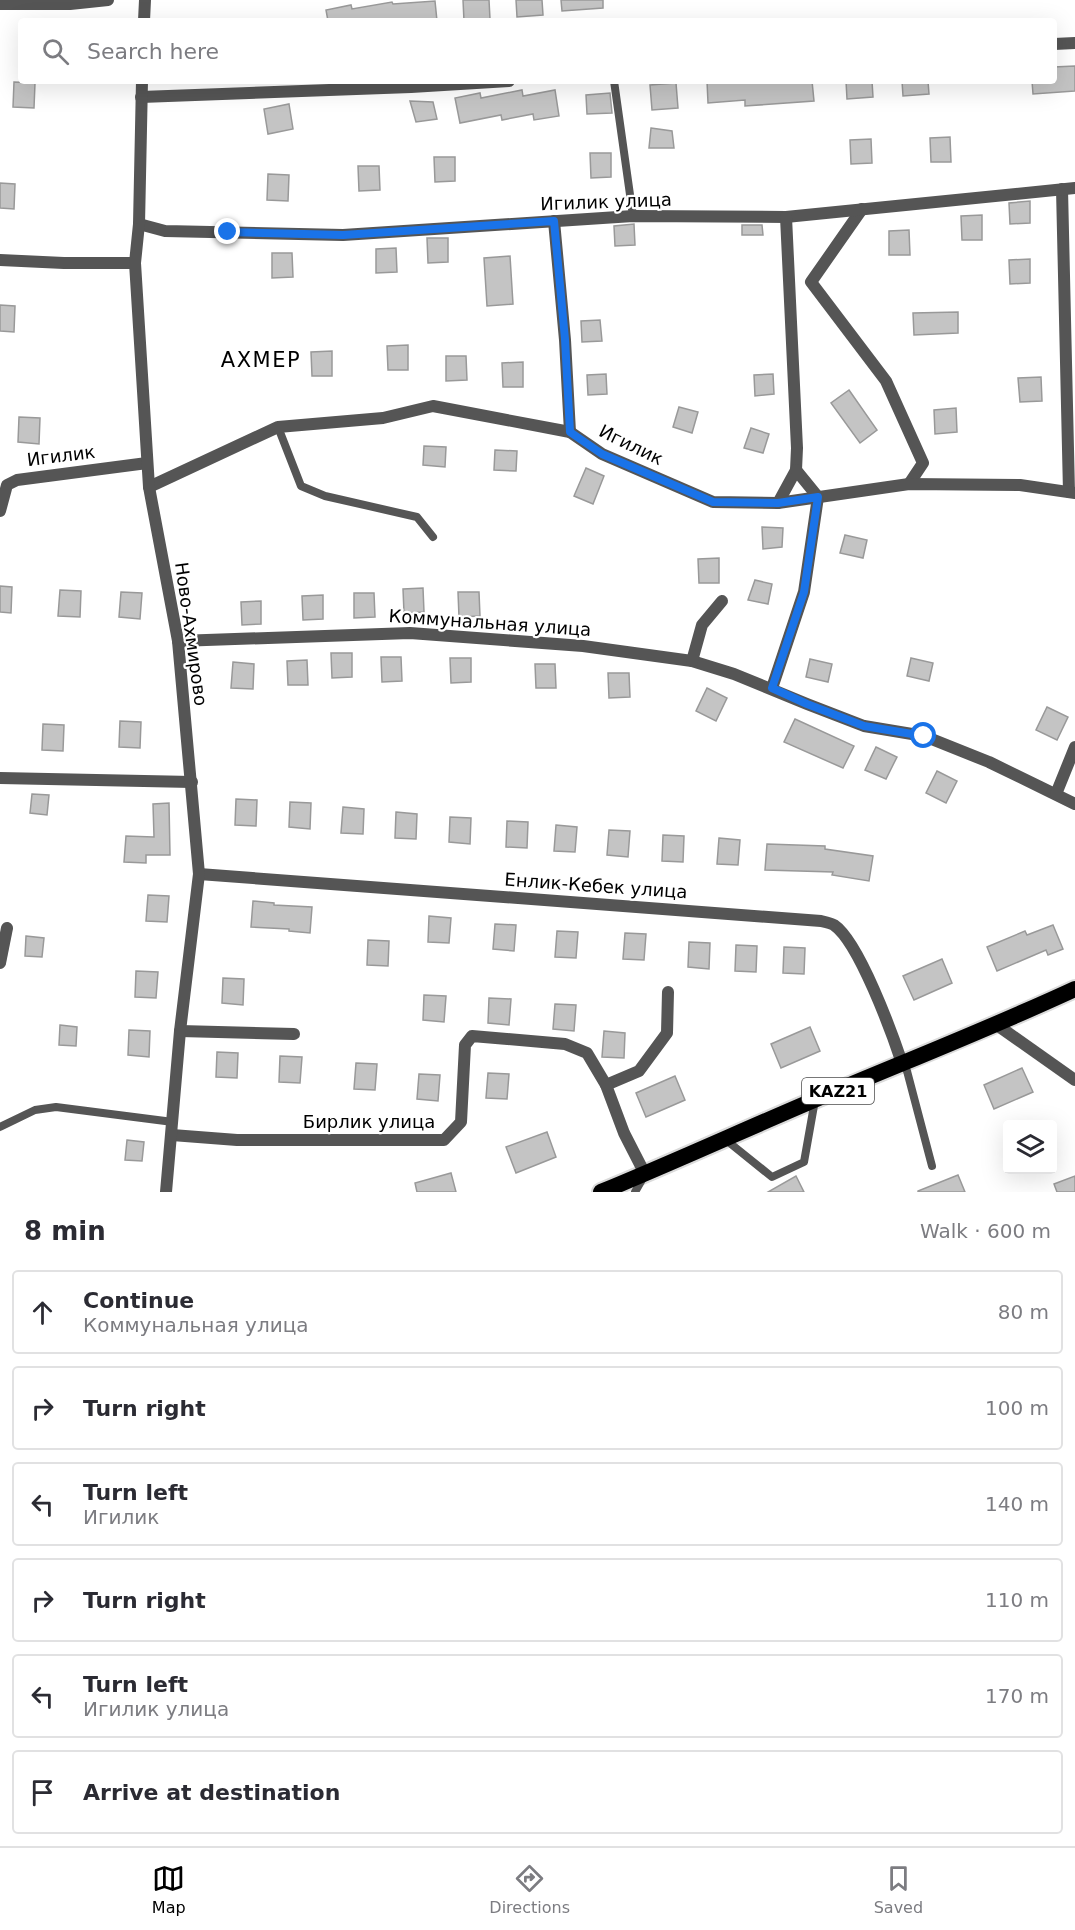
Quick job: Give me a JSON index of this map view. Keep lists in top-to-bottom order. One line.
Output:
{"streets":{"highway":["KAZ21"],"street":["Игилик улица","Игилик","Коммунальная улица","Ново-Ахмирово","Енлик-Кебек улица","Бирлик улица"]},"crossings":[["Игилик улица","Ново-Ахмирово"],["Игилик","Ново-Ахмирово"],["Коммунальная улица","Ново-Ахмирово"],["Ново-Ахмирово","Енлик-Кебек улица"],["Ново-Ахмирово","Бирлик улица"],["Енлик-Кебек улица","KAZ21"],["KAZ21","Бирлик улица"]],"districts":["АХМЕР"],"page":{"search":"Search here","heading":["8 min","Walk · 600 m"],"list":[["Continue","Коммунальная улица","80 m"],["Turn right","100 m"],["Turn left","Игилик","140 m"],["Turn right","110 m"],["Turn left","Игилик улица","170 m"],"Arrive at destination"],"nav":["Map","Directions","Saved"]}}
